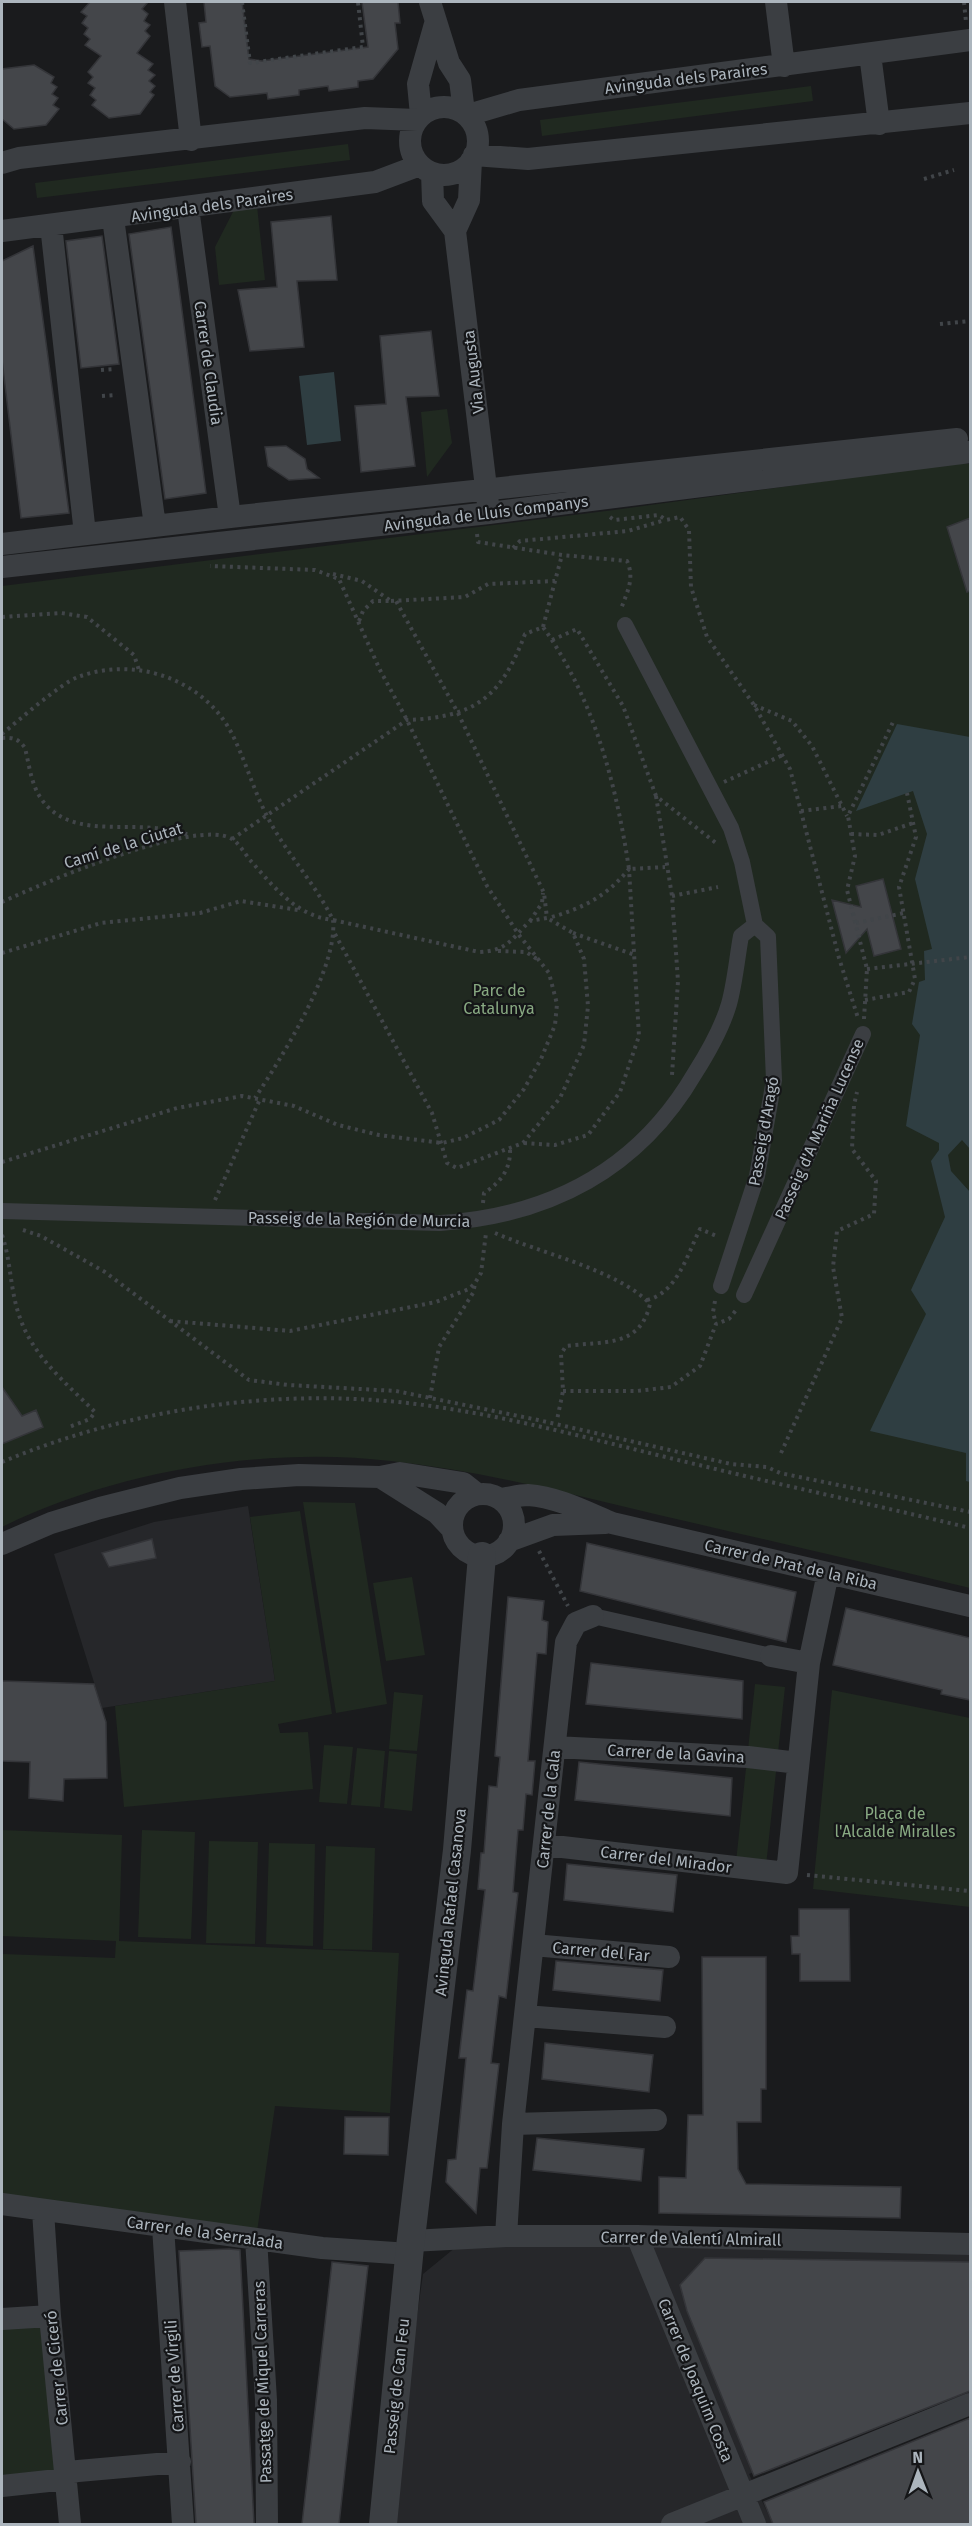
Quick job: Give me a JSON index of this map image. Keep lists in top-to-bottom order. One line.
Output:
{"streets":{"street":["Avinguda dels Paraires","Carrer de Claudia","Via Augusta","Avinguda de Lluís Companys","Passeig d'A Mariña Lucense","Passeig d'Aragó","Passeig de la Región de Murcia","Carrer de Prat de la Riba","Carrer de la Gavina","Carrer de la Cala","Carrer del Mirador","Avinguda Rafael Casanova","Carrer del Far","Carrer de la Serralada","Carrer de Valentí Almirall","Carrer de Ciceró","Carrer de Virgili","Carrer de Joaquim Costa","Passatge de Miquel Carreras","Passeig de Can Feu"],"path":["Camí de la Ciutat"]},"crossings":[["Avinguda dels Paraires","Carrer de Claudia"],["Avinguda dels Paraires","Via Augusta"],["Carrer de Claudia","Avinguda de Lluís Companys"],["Via Augusta","Avinguda de Lluís Companys"],["Passeig d'Aragó","Passeig de la Región de Murcia"],["Carrer de Prat de la Riba","Avinguda Rafael Casanova"],["Carrer de la Gavina","Carrer de la Cala"],["Carrer de la Cala","Carrer del Mirador"],["Carrer de la Cala","Carrer del Far"],["Carrer de la Cala","Carrer de Valentí Almirall"],["Avinguda Rafael Casanova","Carrer de la Serralada"],["Avinguda Rafael Casanova","Carrer de Valentí Almirall"],["Avinguda Rafael Casanova","Passeig de Can Feu"],["Carrer de la Serralada","Carrer de Valentí Almirall"],["Carrer de la Serralada","Carrer de Ciceró"],["Carrer de la Serralada","Carrer de Virgili"],["Carrer de la Serralada","Passatge de Miquel Carreras"],["Carrer de la Serralada","Passeig de Can Feu"],["Carrer de Valentí Almirall","Carrer de Joaquim Costa"],["Carrer de Valentí Almirall","Passeig de Can Feu"]],"parks":["Parc de Catalunya","Plaça de l'Alcalde Miralles"],"north":"top"}
